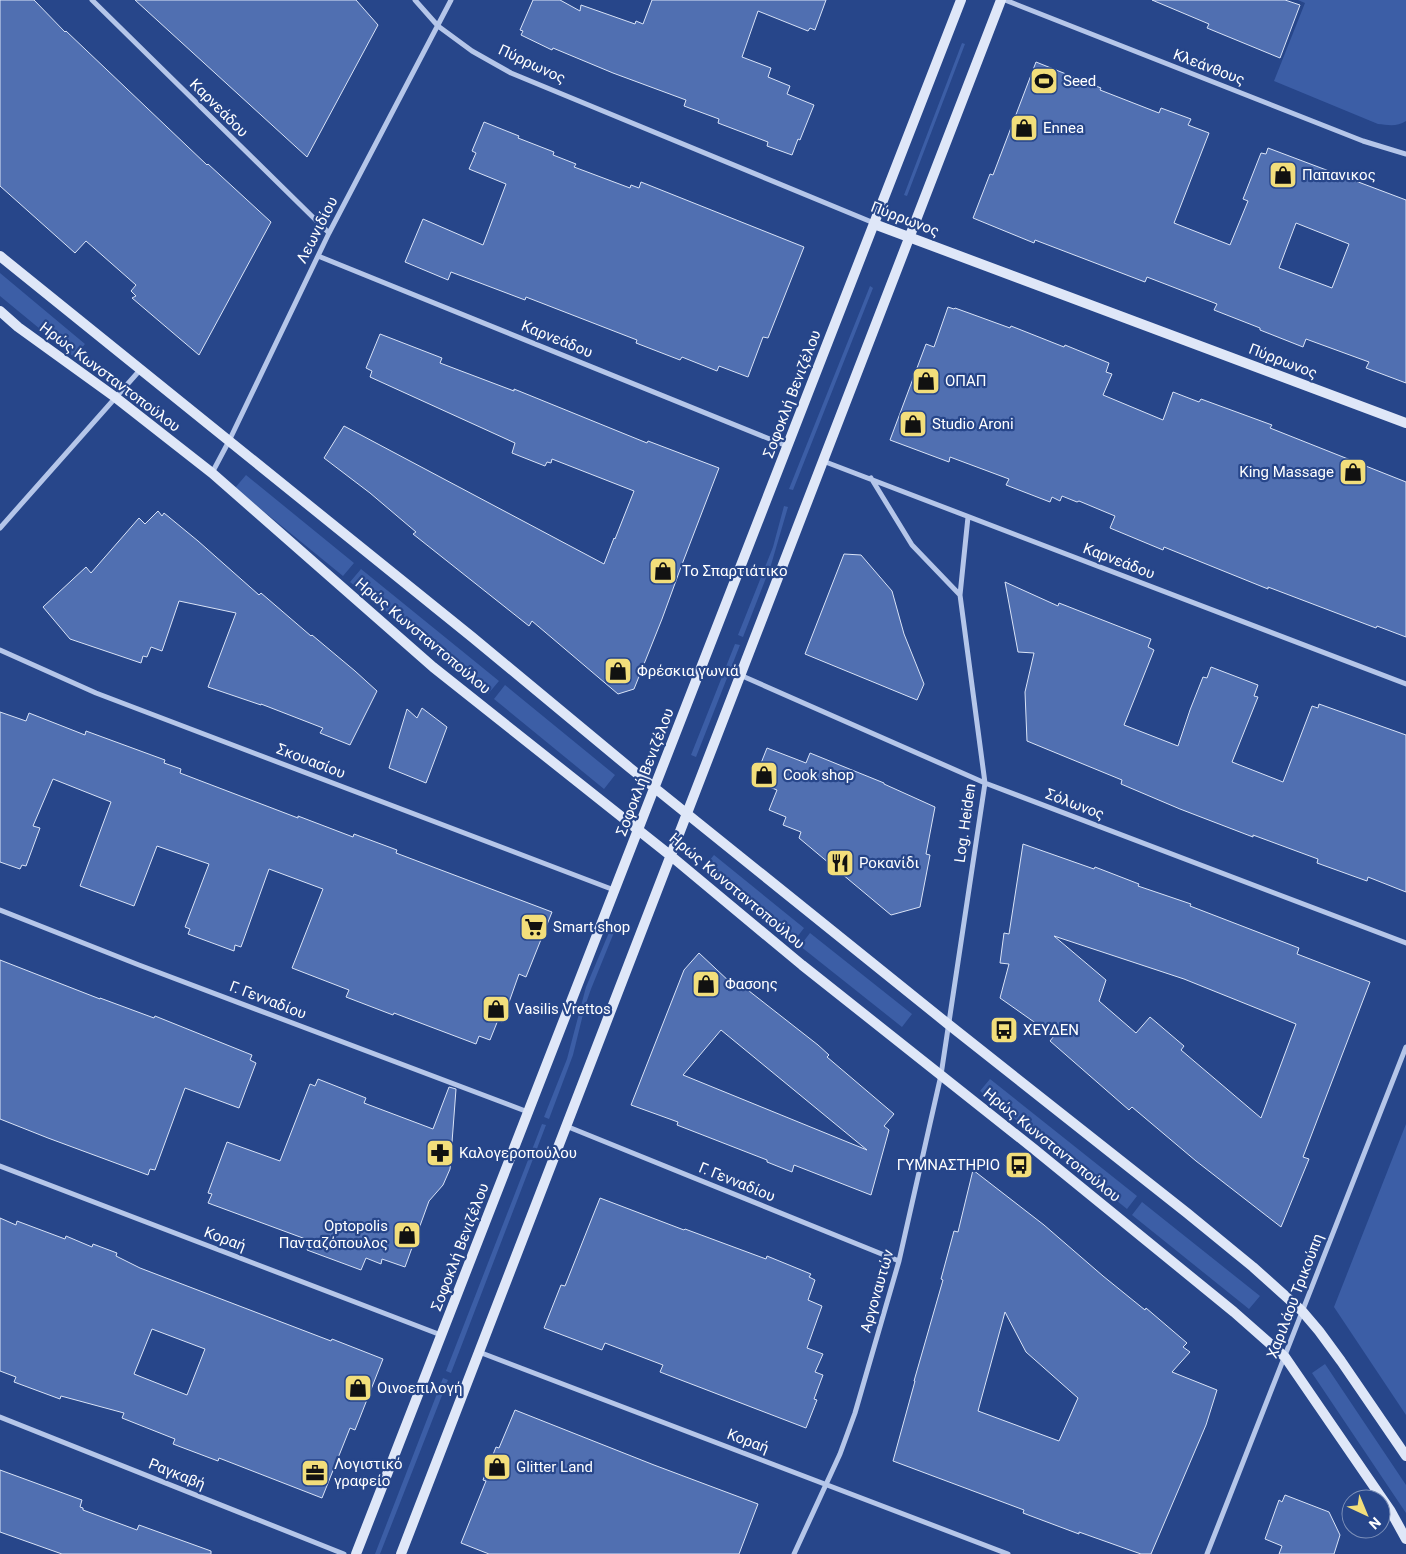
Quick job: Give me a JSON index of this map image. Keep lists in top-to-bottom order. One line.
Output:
{"streets":{"street":["Πύρρωνος","Κλεάνθους","Καρνεάδου","Λεωνιδίου","Ηρώς Κωνσταντοπούλου","Σοφοκλή Βενιζέλου","Σκουασίου","Σόλωνος","Log. Heiden","Γ. Γενναδίου","Κοραή","Αργοναυτών","Χαριλάου Τρικούπη","Ραγκαβή"]},"crossings":[["Πύρρωνος","Λεωνιδίου"],["Πύρρωνος","Σοφοκλή Βενιζέλου"],["Καρνεάδου","Λεωνιδίου"],["Καρνεάδου","Σοφοκλή Βενιζέλου"],["Καρνεάδου","Log. Heiden"],["Λεωνιδίου","Ηρώς Κωνσταντοπούλου"],["Ηρώς Κωνσταντοπούλου","Σοφοκλή Βενιζέλου"],["Ηρώς Κωνσταντοπούλου","Log. Heiden"],["Ηρώς Κωνσταντοπούλου","Αργοναυτών"],["Ηρώς Κωνσταντοπούλου","Χαριλάου Τρικούπη"],["Σοφοκλή Βενιζέλου","Σκουασίου"],["Σοφοκλή Βενιζέλου","Γ. Γενναδίου"],["Σοφοκλή Βενιζέλου","Κοραή"],["Σόλωνος","Log. Heiden"],["Log. Heiden","Αργοναυτών"],["Γ. Γενναδίου","Αργοναυτών"],["Κοραή","Αργοναυτών"]],"places":{"sports":["Seed"],"shop":["Ennea","Παπανικος","ΟΠΑΠ","Studio Aroni","King Massage","Το Σπαρτιάτικο","Φρέσκια γωνιά","Cook shop","Φασοης","Vasilis Vrettos","Optopolis Πανταζόπουλος","Οινοεπιλογή","Glitter Land"],"restaurant":["Ροκανίδι"],"supermarket":["Smart shop"],"bus stop":["ΧΕΥΔΕΝ","ΓΥΜΝΑΣΤΗΡΙΟ"],"pharmacy":["Καλογεροπούλου"],"office":["Λογιστικό γραφείο"]},"north":"bottom right"}
